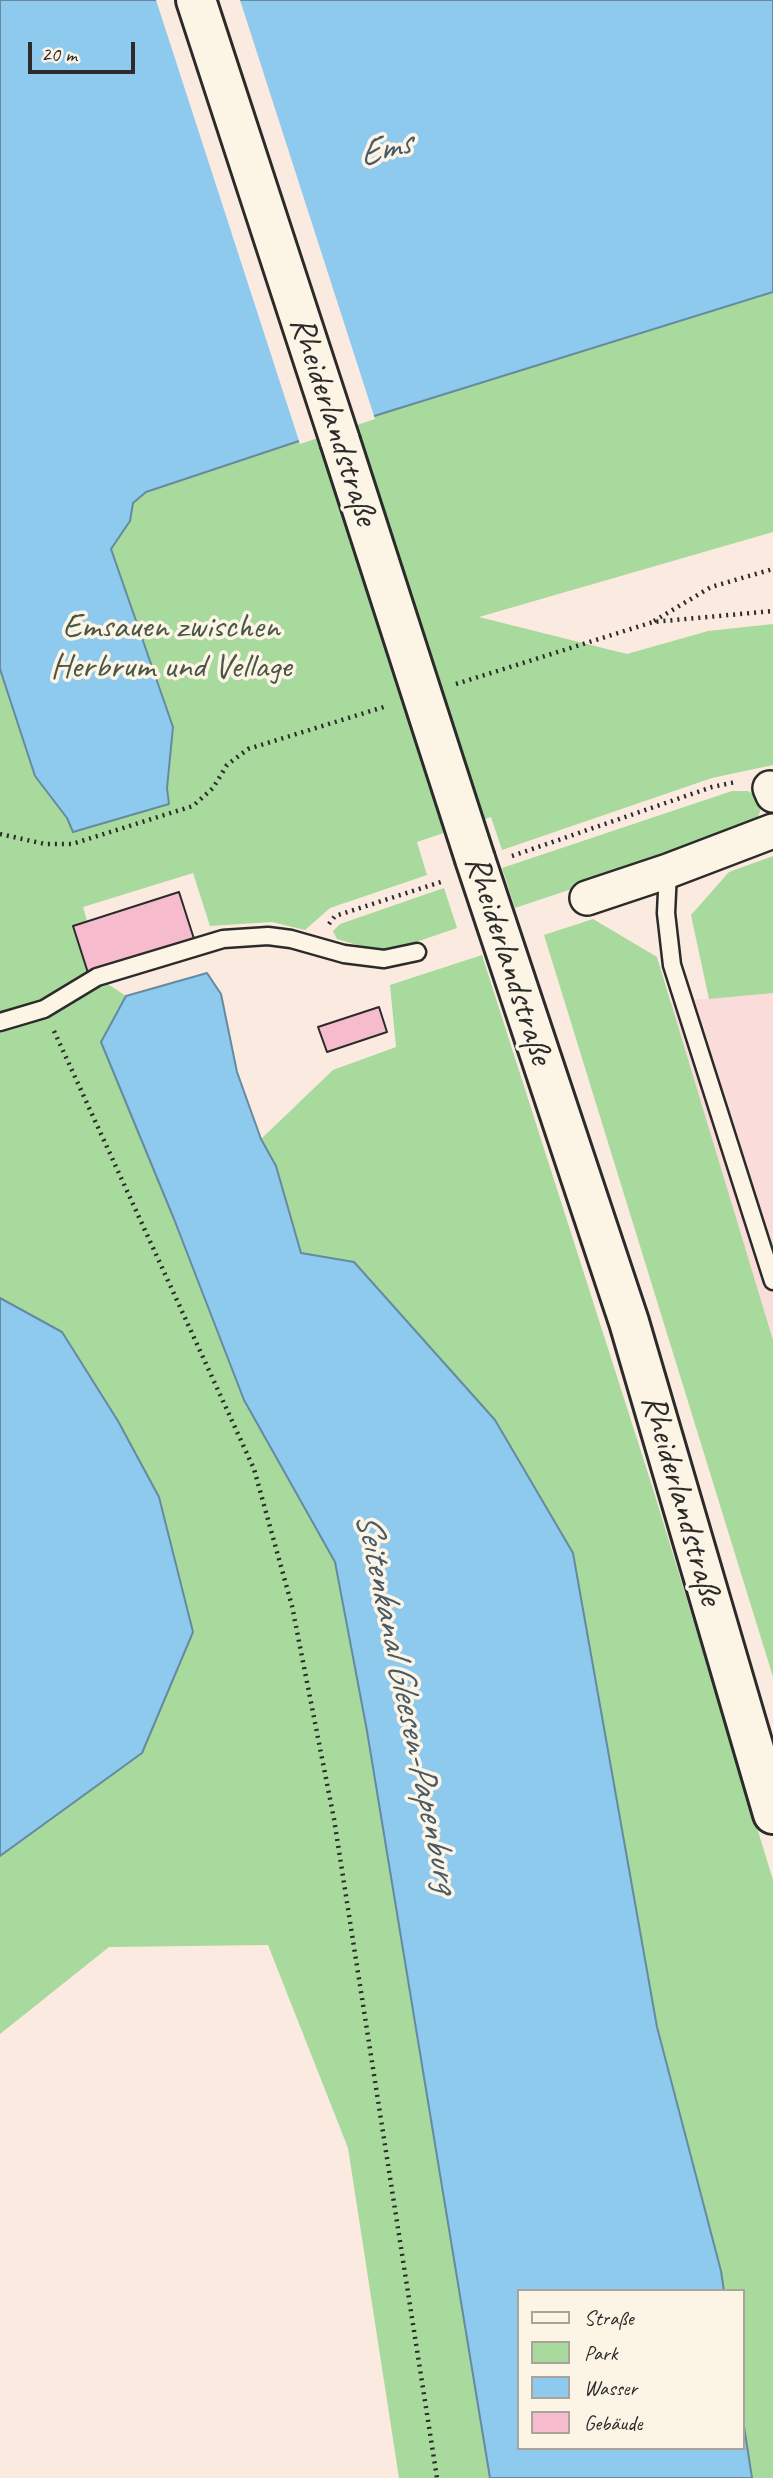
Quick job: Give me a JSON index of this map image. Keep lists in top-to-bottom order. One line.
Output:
{"streets":{"main road":["Rheiderlandstraße"]},"water":["Ems","Seitenkanal Gleesen-Papenburg"],"parks":["Emsauen zwischen Herbrum und Vellage"],"legend":["Straße","Park","Wasser","Gebäude"],"scale_bar":"20 m"}
